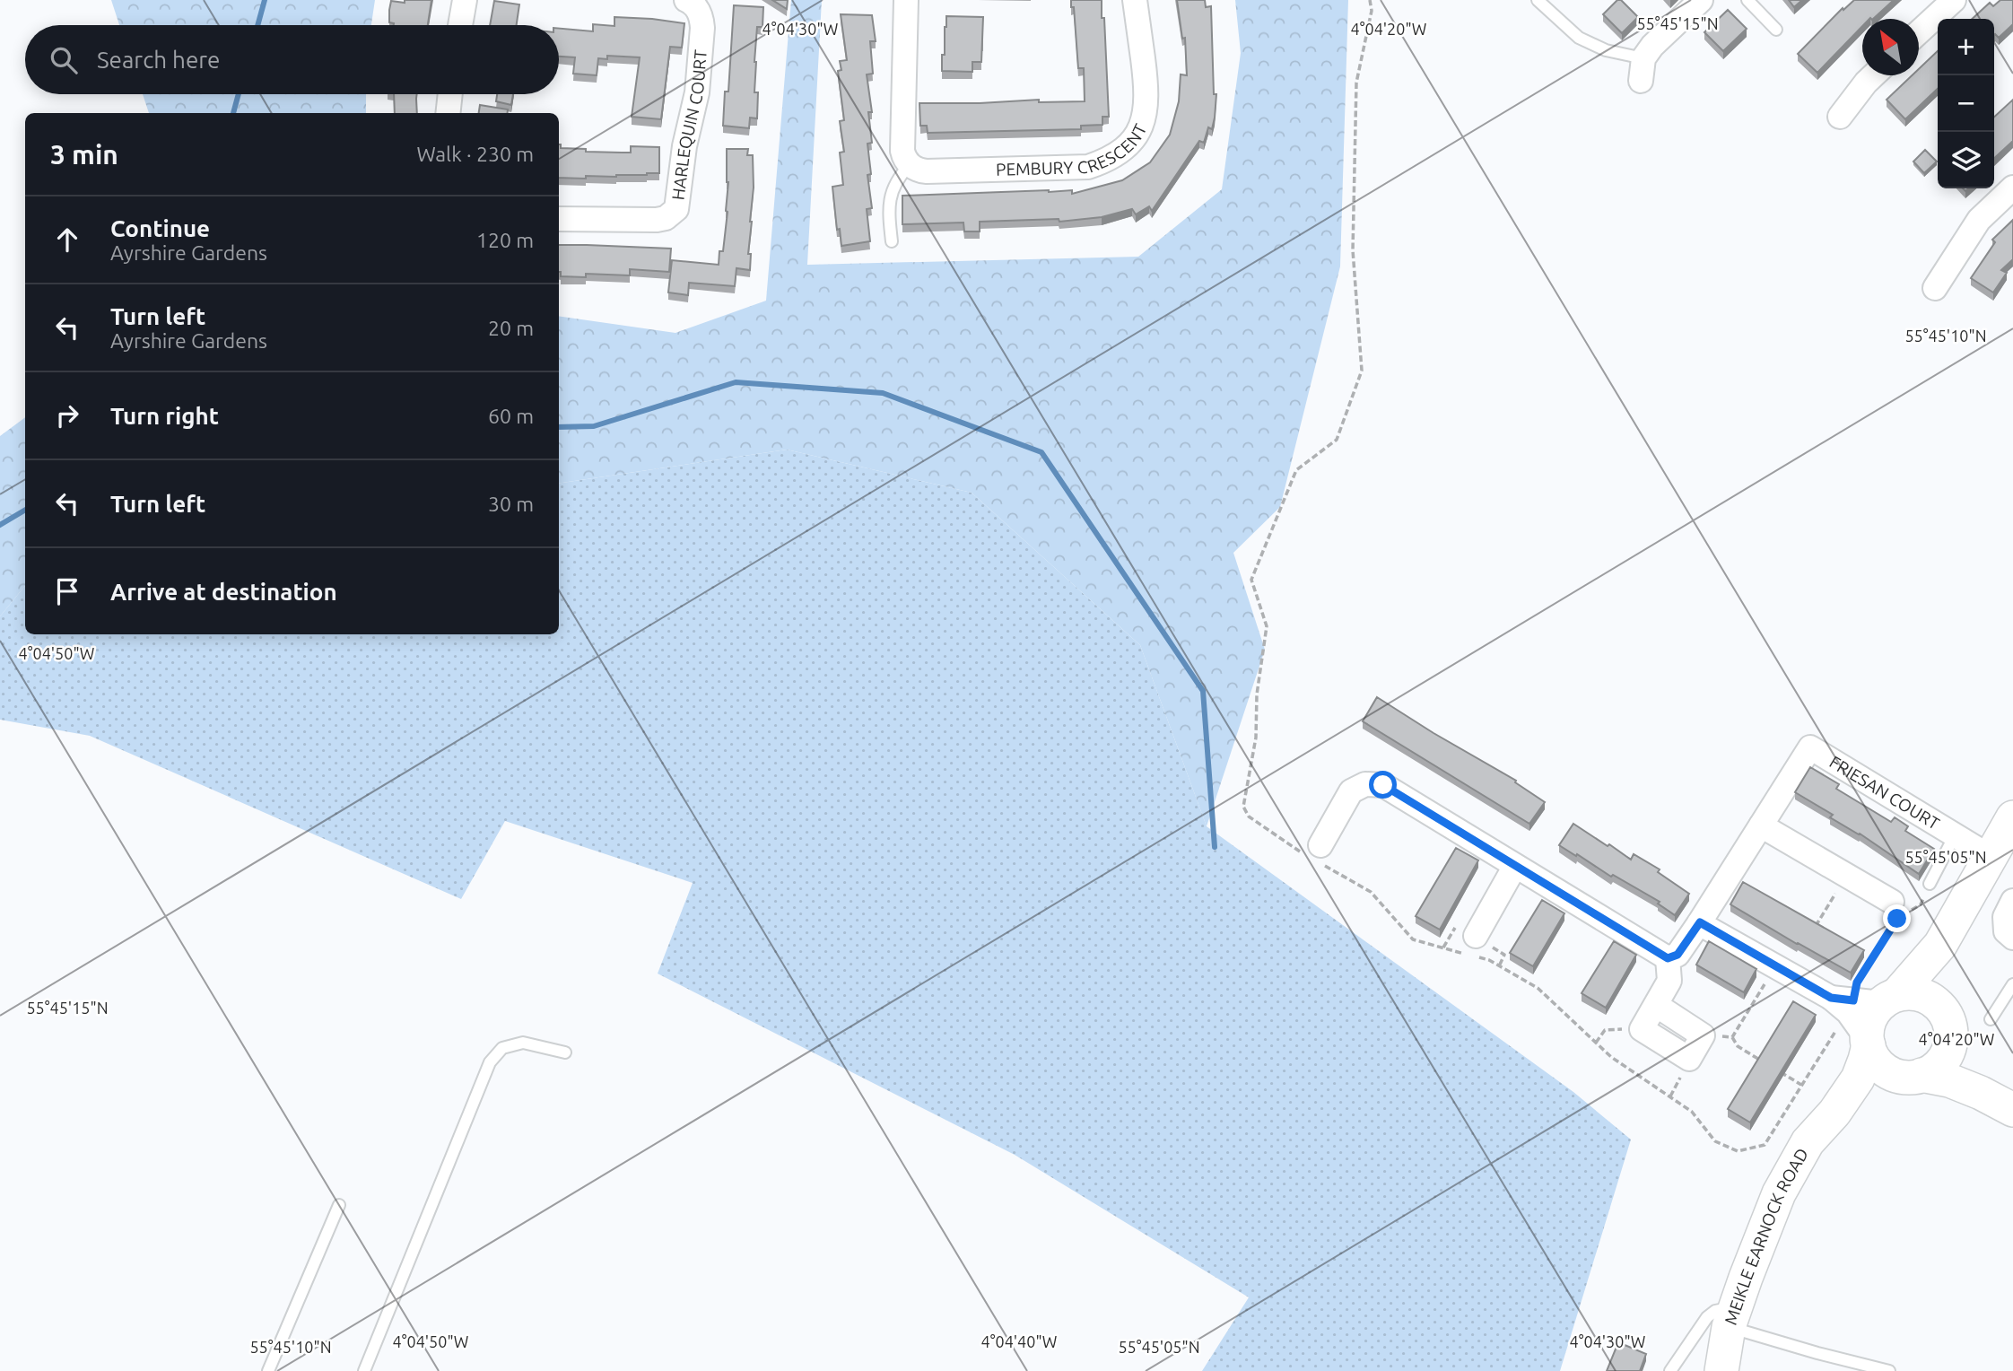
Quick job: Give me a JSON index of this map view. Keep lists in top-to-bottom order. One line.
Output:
{"streets":{"street":["HARLEQUIN COURT","PEMBURY CRESCENT","FRIESAN COURT","MEIKLE EARNOCK ROAD"]},"crossings":[["FRIESAN COURT","MEIKLE EARNOCK ROAD"]],"north":"top left","page":{"map_buttons":["+","−"],"search":"Search here","heading":["3 min","Walk · 230 m"],"list":[["Continue","Ayrshire Gardens","120 m"],["Turn left","Ayrshire Gardens","20 m"],["Turn right","60 m"],["Turn left","30 m"],"Arrive at destination"]},"coordinates":["55°45'15\"N","4°04'20\"W","4°04'30\"W","55°45'10\"N","4°04'50\"W","55°45'05\"N","4°04'40\"W"]}
